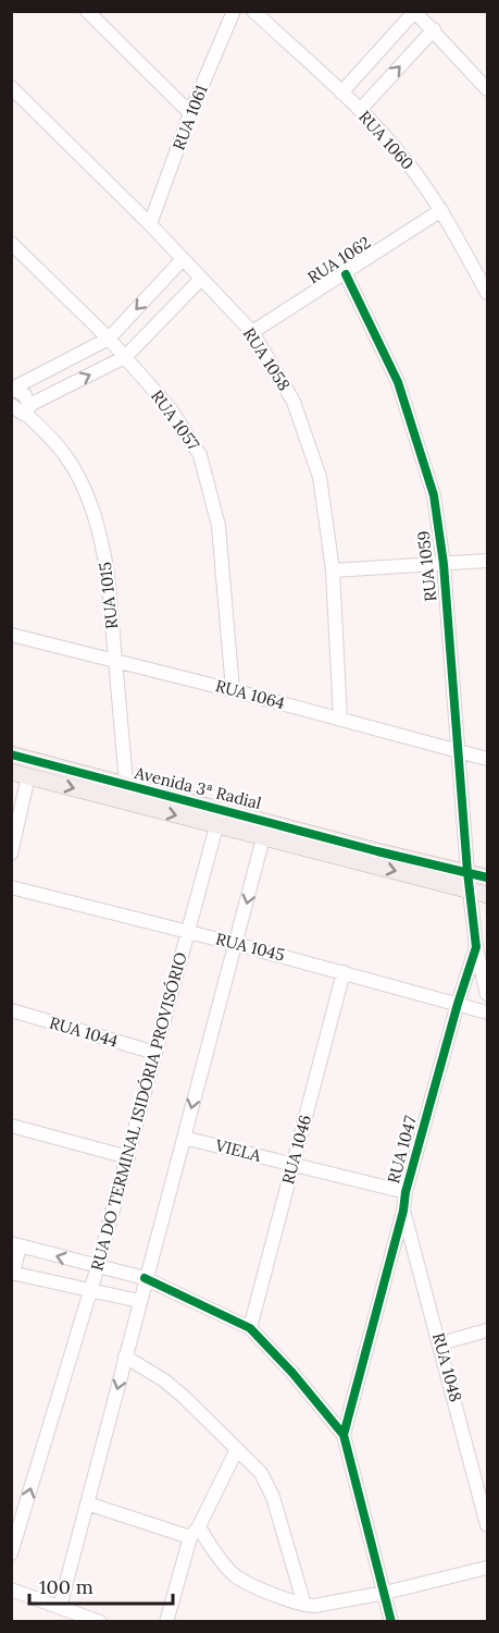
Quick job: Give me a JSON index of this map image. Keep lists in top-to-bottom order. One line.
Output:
{"streets":{"main road":["Avenida 3ª Radial"],"street":["RUA 1061","RUA 1060","RUA 1062","RUA 1058","RUA 1057","RUA 1059","RUA 1015","RUA 1064","RUA 1045","RUA 1044","RUA DO TERMINAL ISIDÓRIA PROVISÓRIO","RUA 1046","RUA 1047","VIELA","RUA 1048"]},"crossings":[["RUA 1061","RUA 1058"],["RUA 1060","RUA 1062"],["RUA 1062","RUA 1058"],["RUA 1062","RUA 1059"],["RUA 1058","RUA 1064"],["RUA 1057","RUA 1064"],["RUA 1059","RUA 1064"],["RUA 1059","RUA 1047"],["RUA 1015","RUA 1064"],["RUA 1015","Avenida 3ª Radial"],["Avenida 3ª Radial","RUA DO TERMINAL ISIDÓRIA PROVISÓRIO"],["Avenida 3ª Radial","RUA 1047"],["RUA 1045","RUA DO TERMINAL ISIDÓRIA PROVISÓRIO"],["RUA 1045","RUA 1046"],["RUA 1045","RUA 1047"],["RUA 1044","RUA DO TERMINAL ISIDÓRIA PROVISÓRIO"],["RUA 1046","VIELA"],["RUA 1047","VIELA"],["RUA 1047","RUA 1048"]],"scale_bar":"100 m"}
